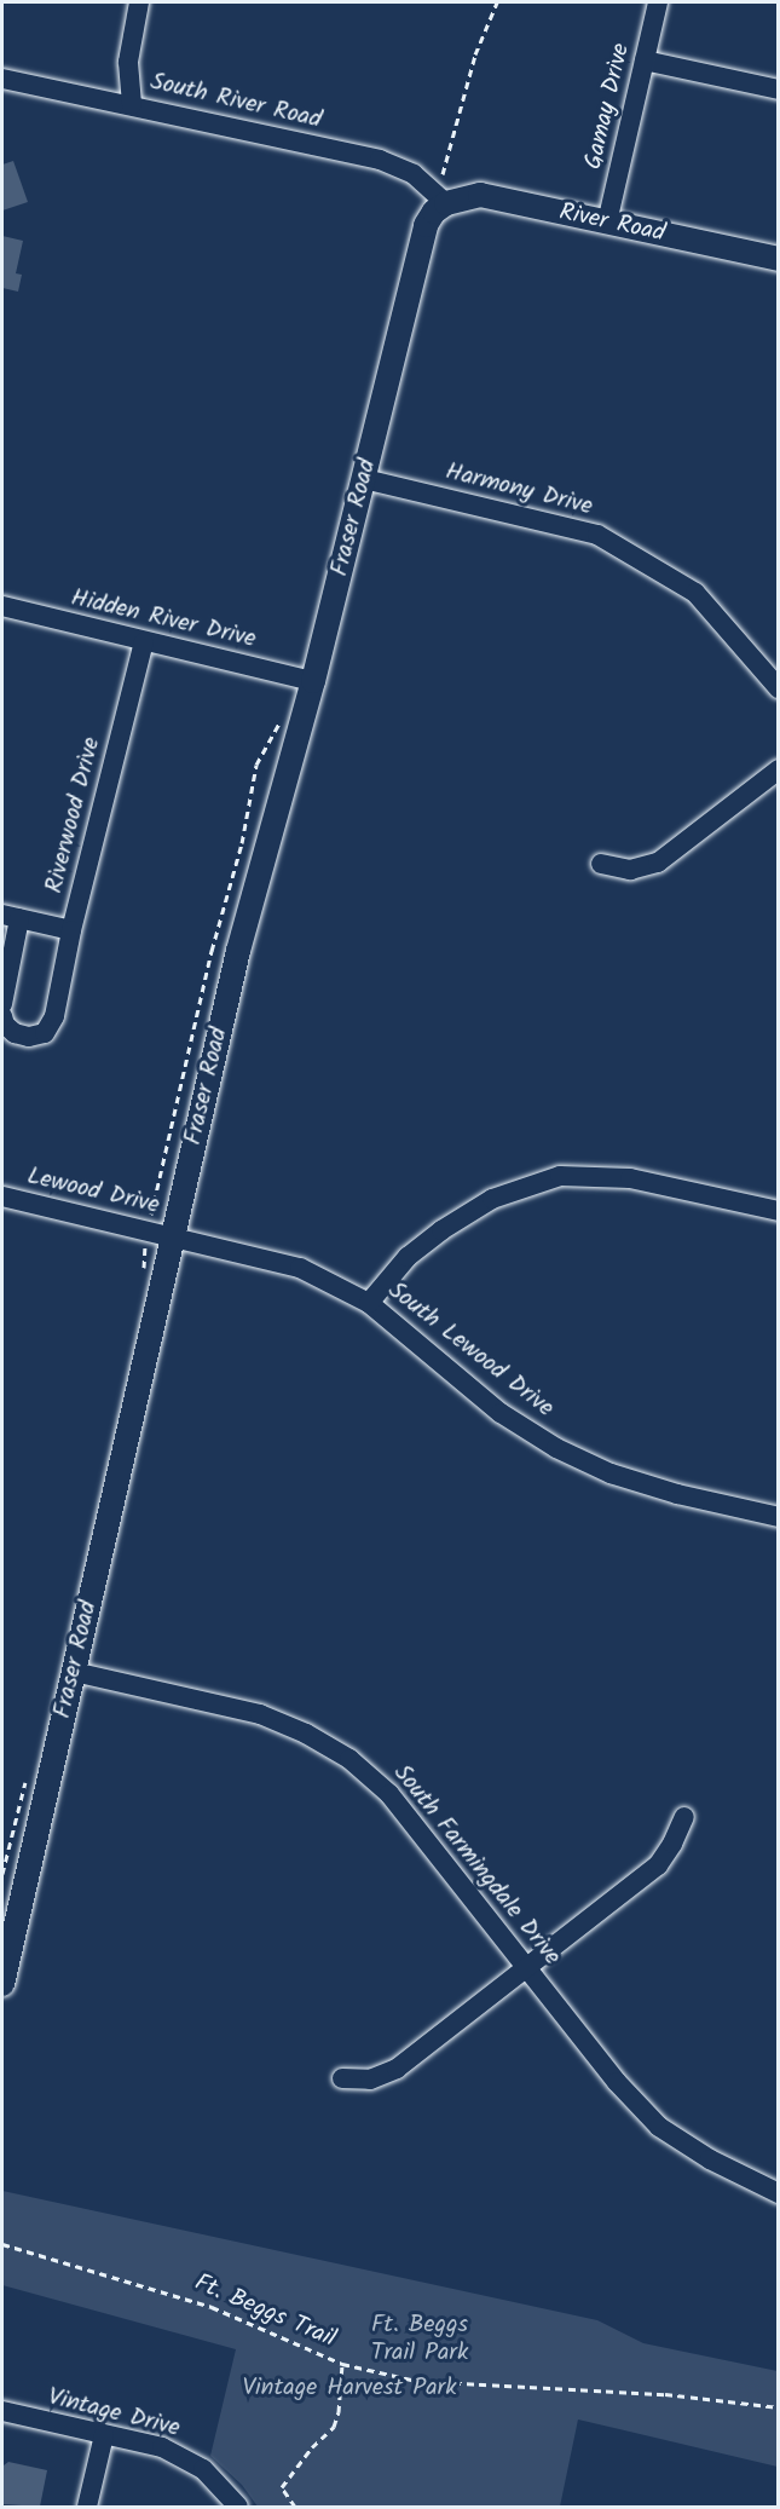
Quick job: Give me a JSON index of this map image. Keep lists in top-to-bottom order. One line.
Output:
{"streets":{"street":["South River Road","Gamay Drive","River Road","Harmony Drive","Fraser Road","Hidden River Drive","Riverwood Drive","Lewood Drive","South Lewood Drive","South Farmingdale Drive","Vintage Drive"],"path":["Ft. Beggs Trail"]},"crossings":[["South River Road","River Road"],["South River Road","Fraser Road"],["Gamay Drive","River Road"],["River Road","Fraser Road"],["Harmony Drive","Fraser Road"],["Fraser Road","Hidden River Drive"],["Fraser Road","Lewood Drive"],["Fraser Road","South Lewood Drive"],["Fraser Road","South Farmingdale Drive"],["Hidden River Drive","Riverwood Drive"],["Lewood Drive","South Lewood Drive"]],"parks":["Ft. Beggs Trail Park","Vintage Harvest Park"]}
